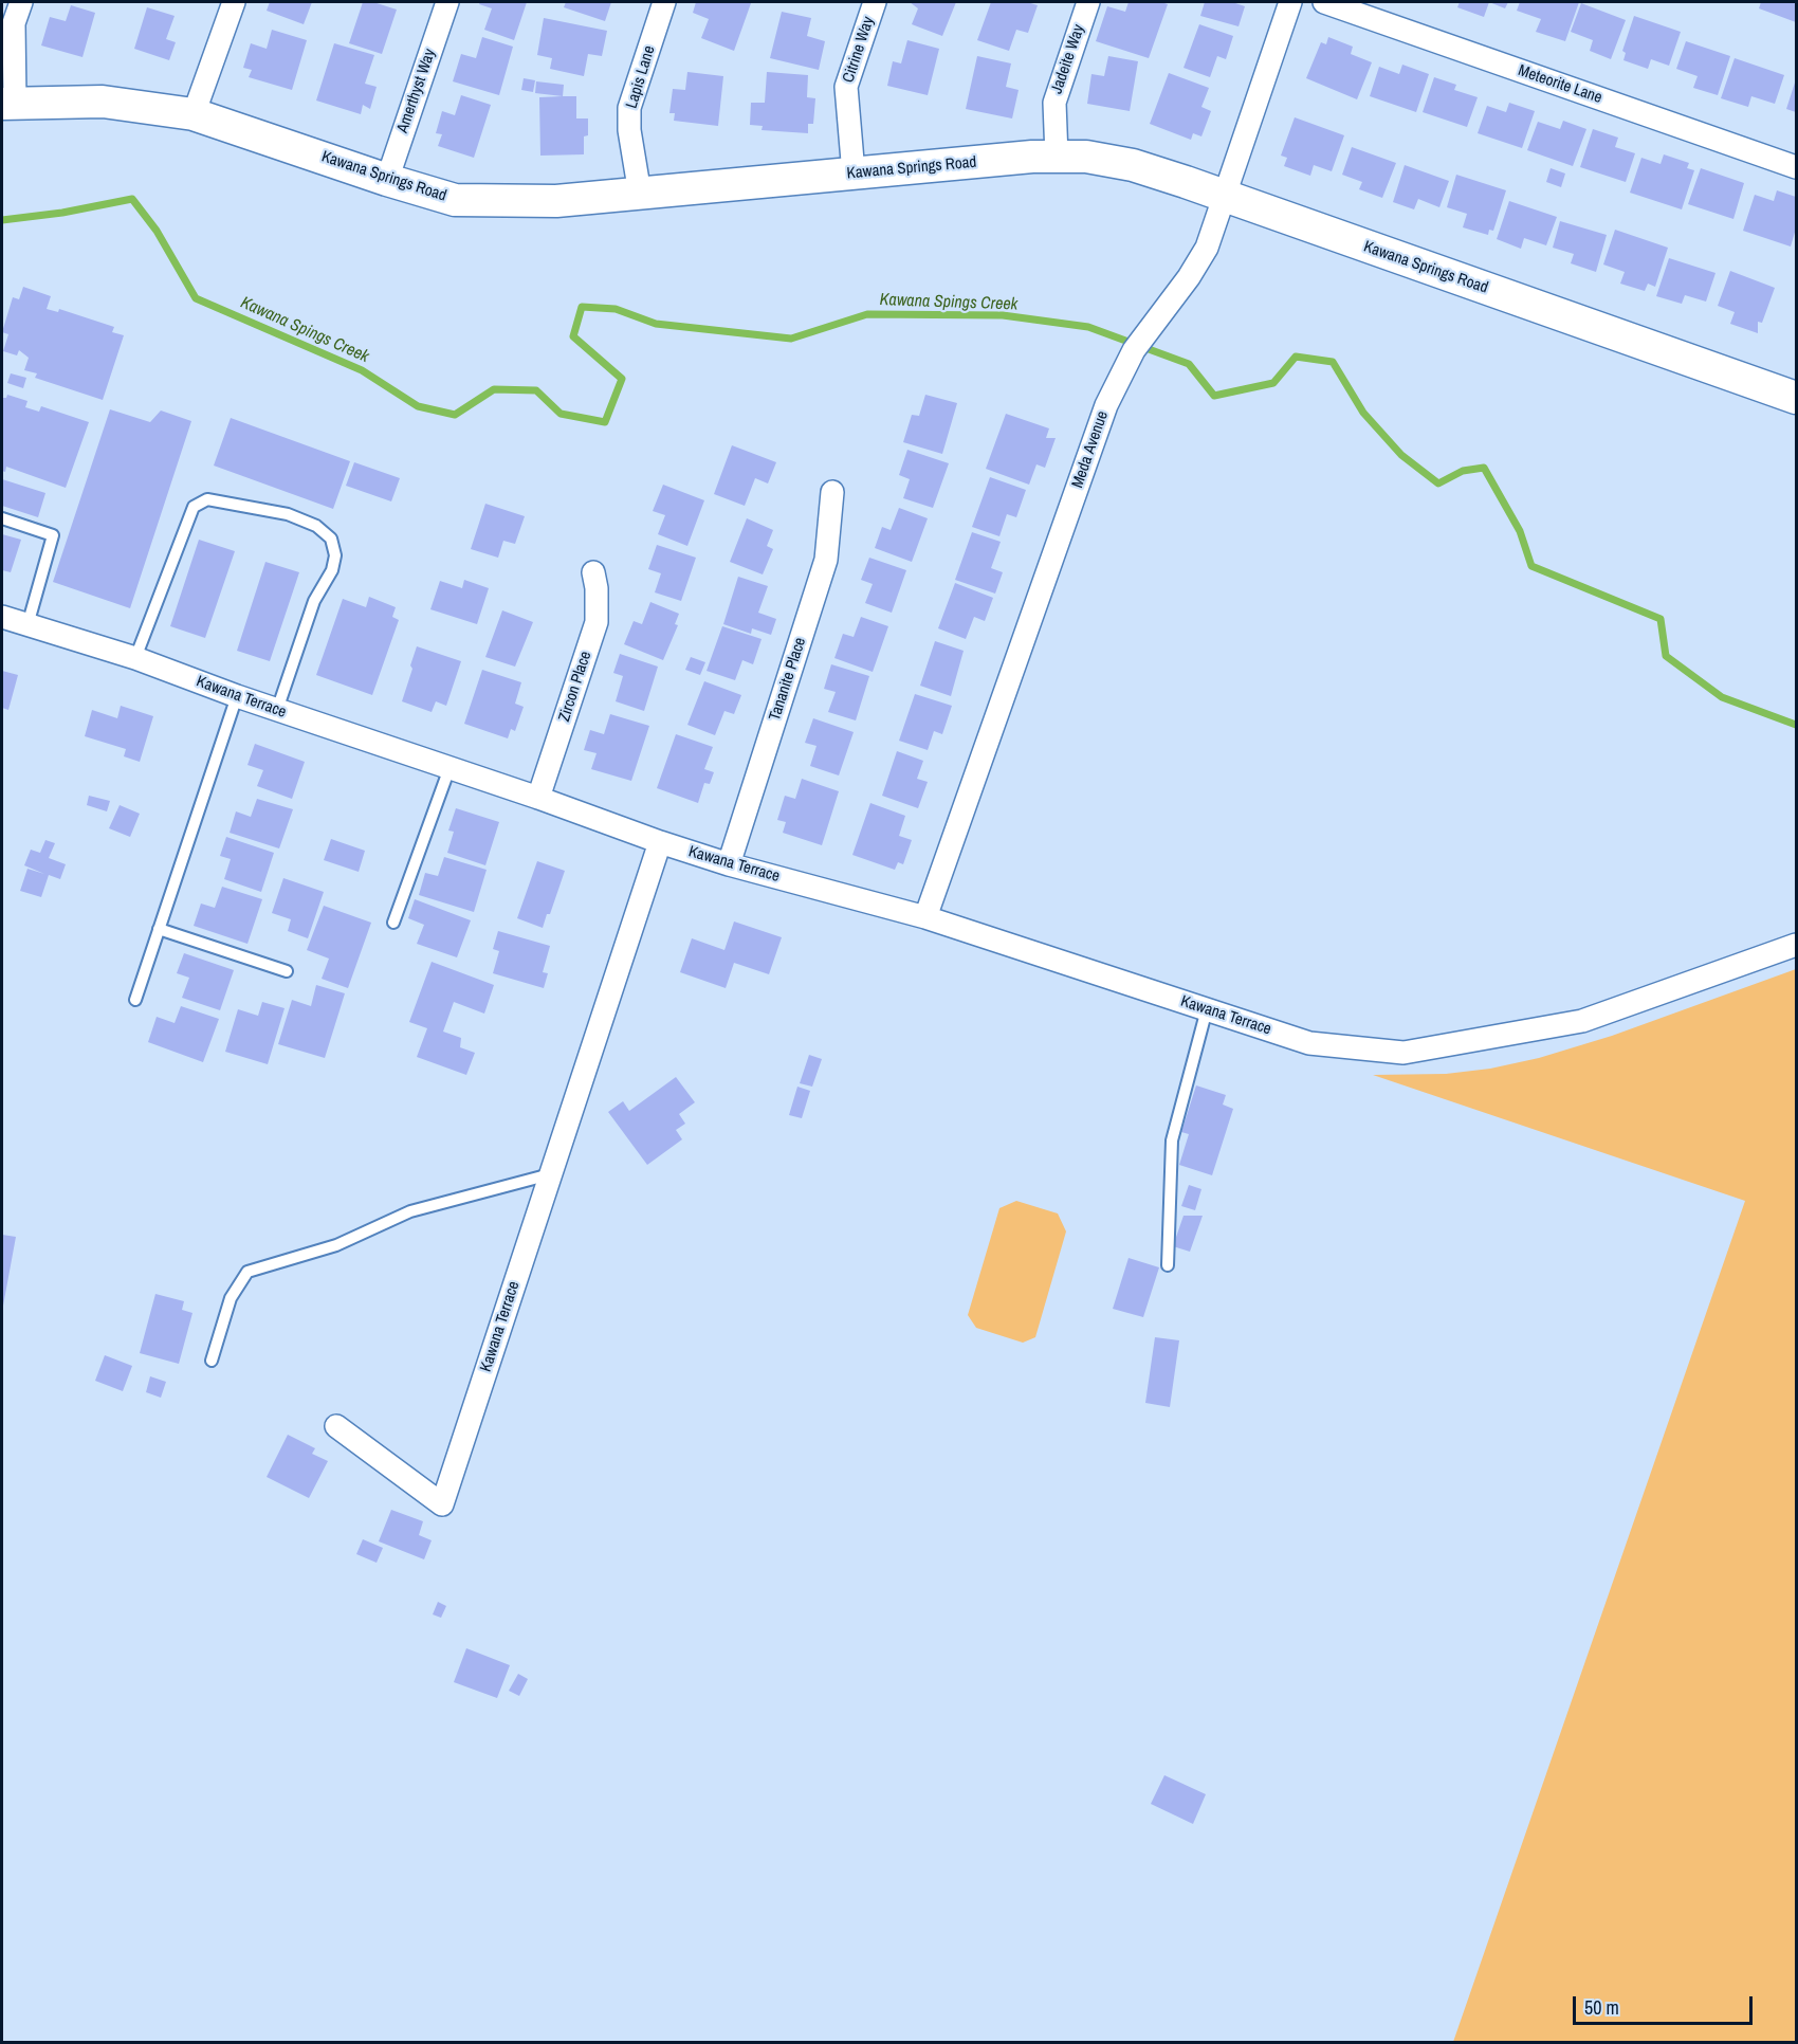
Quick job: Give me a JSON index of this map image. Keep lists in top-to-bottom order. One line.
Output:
{"streets":{"street":["Citrine Way","Jadeite Way","Lapis Lane","Meteorite Lane","Amerthyst Way","Kawana Springs Road","Meda Avenue","Tananite Place","Zircon Place","Kawana Terrace"]},"crossings":[["Citrine Way","Kawana Springs Road"],["Jadeite Way","Kawana Springs Road"],["Lapis Lane","Kawana Springs Road"],["Amerthyst Way","Kawana Springs Road"],["Kawana Springs Road","Meda Avenue"],["Meda Avenue","Kawana Terrace"],["Tananite Place","Kawana Terrace"],["Zircon Place","Kawana Terrace"]],"water":["Kawana Spings Creek"],"scale_bar":"50 m"}
